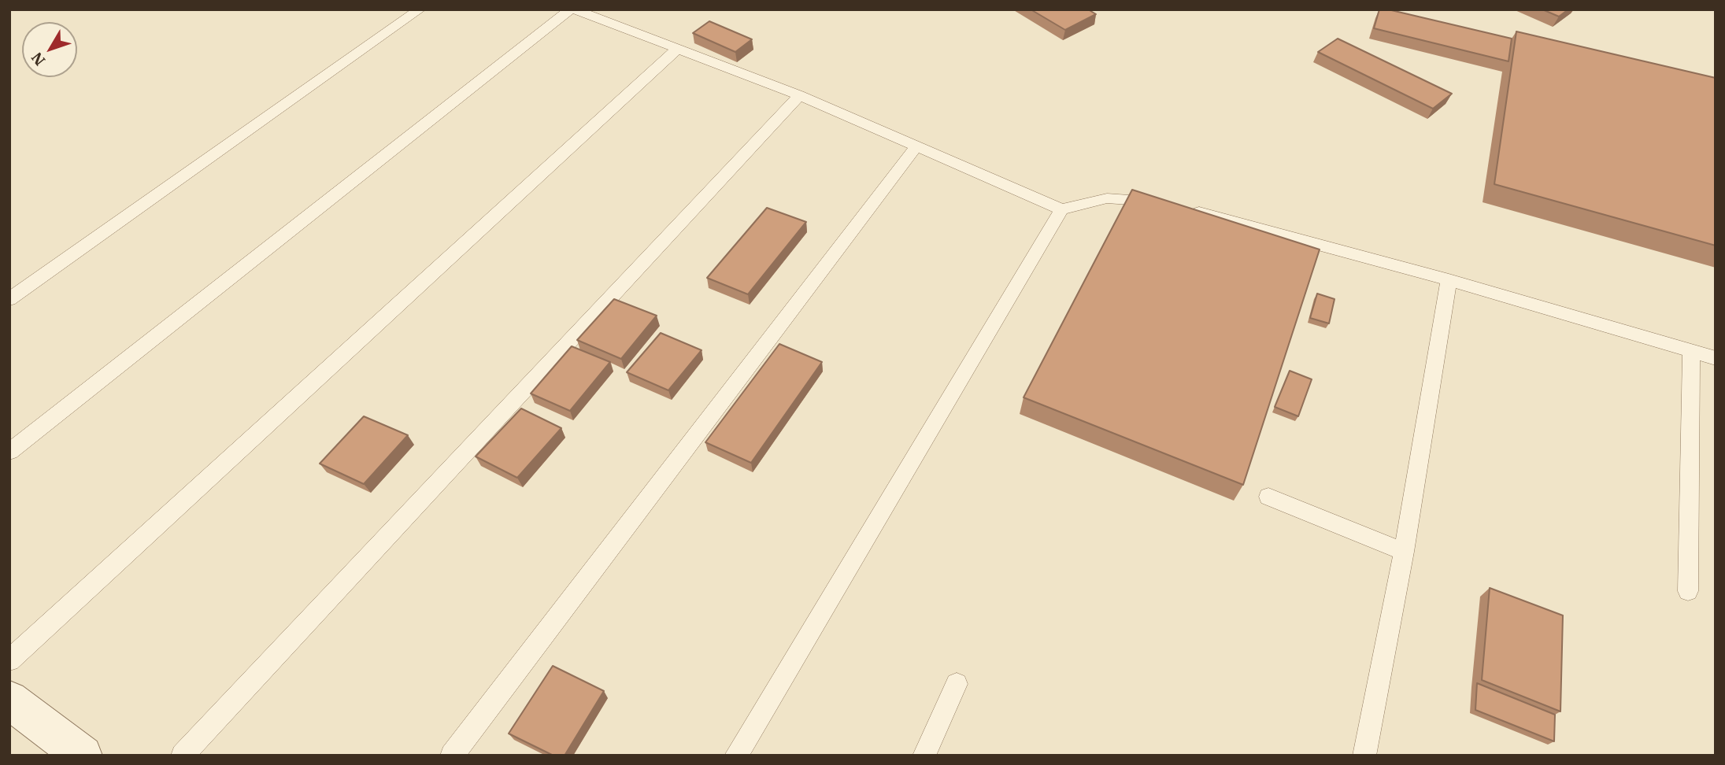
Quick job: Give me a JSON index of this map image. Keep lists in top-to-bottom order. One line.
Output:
{"north":"bottom left"}
